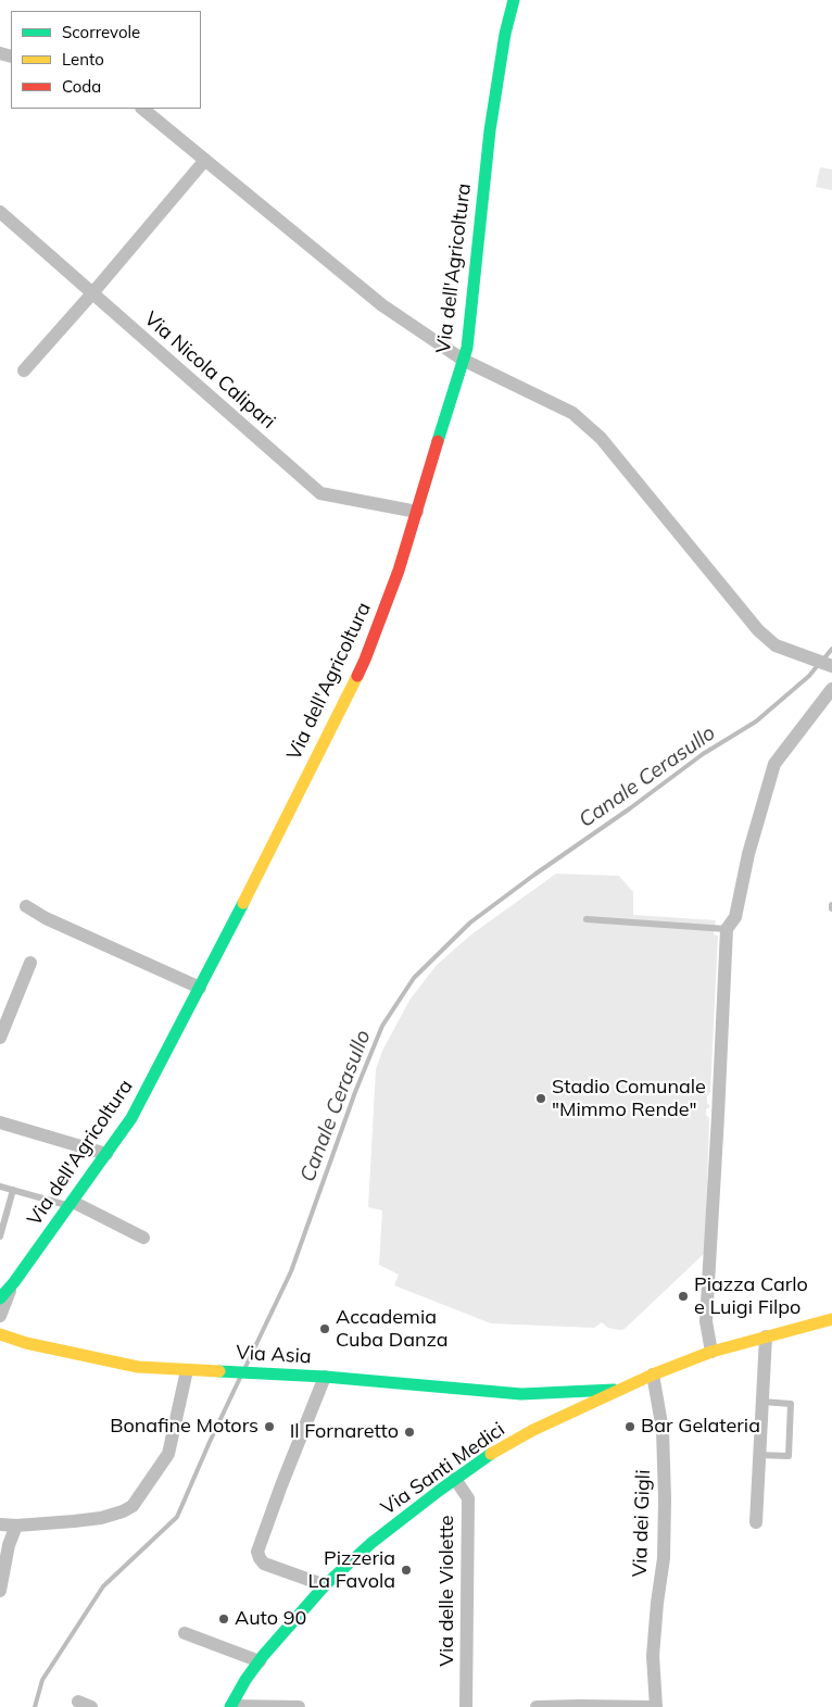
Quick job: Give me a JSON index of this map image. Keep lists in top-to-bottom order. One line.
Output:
{"streets":{"street":["Via dell'Agricoltura","Via Nicola Calipari","Via Asia","Via Santi Medici","Via dei Gigli","Via delle Violette"]},"crossings":[["Via dell'Agricoltura","Via Nicola Calipari"],["Via Asia","Via Santi Medici"],["Via Santi Medici","Via dei Gigli"],["Via Santi Medici","Via delle Violette"]],"water":["Canale Cerasullo"],"places":["Stadio Comunale \"Mimmo Rende\"","Piazza Carlo e Luigi Filpo","Accademia Cuba Danza","Bonafine Motors","Bar Gelateria","Il Fornaretto","Pizzeria La Favola","Auto 90"],"legend":["Scorrevole","Lento","Coda"]}
